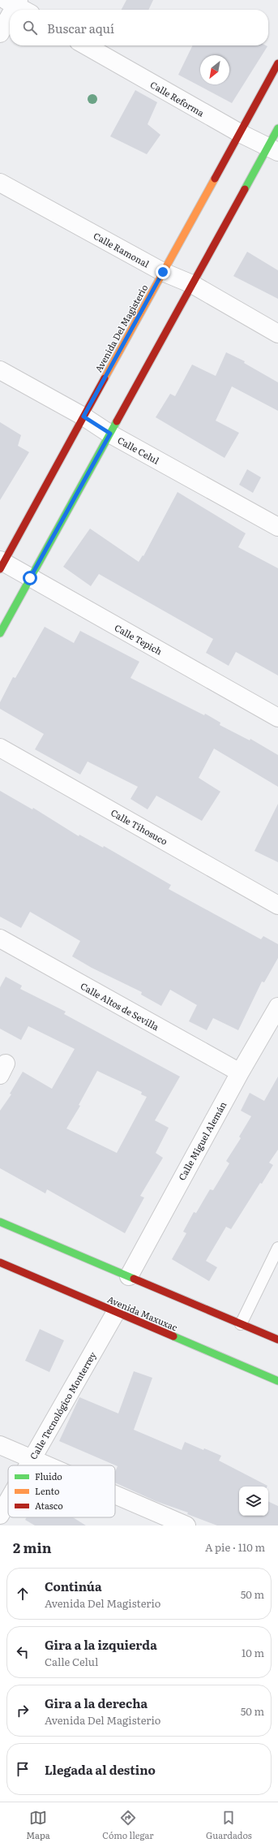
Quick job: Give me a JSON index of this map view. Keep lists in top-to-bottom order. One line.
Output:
{"streets":{"street":["Calle Reforma","Calle Ramonal","Avenida Del Magisterio","Calle Celul","Calle Tepich","Calle Tihosuco","Calle Altos de Sevilla","Calle Miguel Alemán","Avenida Maxuxac","Calle Tecnológico Monterrey"]},"crossings":[["Calle Reforma","Avenida Del Magisterio"],["Calle Ramonal","Avenida Del Magisterio"],["Avenida Del Magisterio","Calle Celul"],["Avenida Del Magisterio","Calle Tepich"],["Calle Altos de Sevilla","Calle Miguel Alemán"],["Avenida Maxuxac","Calle Tecnológico Monterrey"]],"legend":["Fluido","Lento","Atasco"],"north":"bottom left","page":{"search":"Buscar aquí","heading":["2 min","A pie · 110 m"],"list":[["Continúa","Avenida Del Magisterio","50 m"],["Gira a la izquierda","Calle Celul","10 m"],["Gira a la derecha","Avenida Del Magisterio","50 m"],"Llegada al destino"],"nav":["Mapa","Cómo llegar","Guardados"]}}
